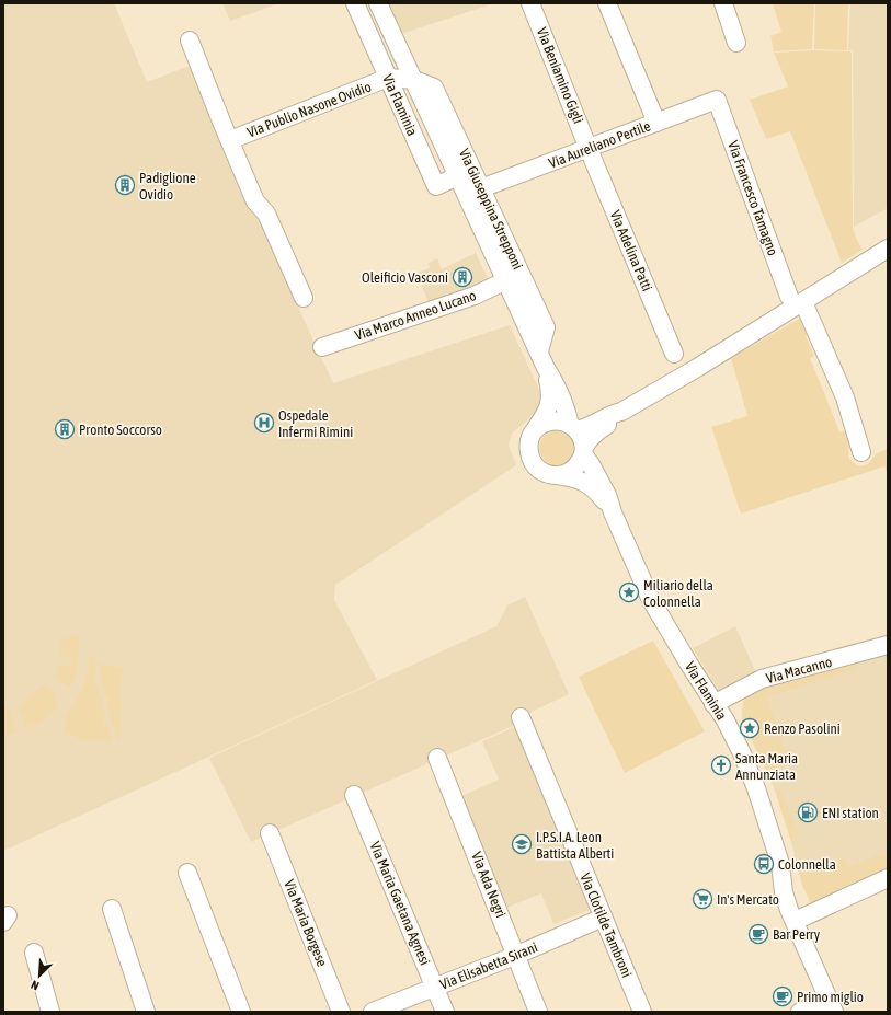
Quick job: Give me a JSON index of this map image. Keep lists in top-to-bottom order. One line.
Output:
{"streets":{"street":["Via Beniamino Gigli","Via Flaminia","Via Publio Nasone Ovidio","Via Aureliano Pertile","Via Francesco Tamagno","Via Giuseppina Strepponi","Via Adelina Patti","Via Marco Anneo Lucano","Via Macanno","Via Ada Negri","Via Maria Gaetana Agnesi","Via Maria Borgese","Via Clotilde Tambroni","Via Elisabetta Sirani"]},"crossings":[["Via Beniamino Gigli","Via Aureliano Pertile"],["Via Beniamino Gigli","Via Adelina Patti"],["Via Flaminia","Via Publio Nasone Ovidio"],["Via Flaminia","Via Giuseppina Strepponi"],["Via Flaminia","Via Marco Anneo Lucano"],["Via Flaminia","Via Macanno"],["Via Publio Nasone Ovidio","Via Giuseppina Strepponi"],["Via Aureliano Pertile","Via Francesco Tamagno"],["Via Aureliano Pertile","Via Giuseppina Strepponi"],["Via Aureliano Pertile","Via Adelina Patti"],["Via Ada Negri","Via Elisabetta Sirani"],["Via Maria Gaetana Agnesi","Via Elisabetta Sirani"],["Via Clotilde Tambroni","Via Elisabetta Sirani"]],"places":{"building":["Padiglione Ovidio","Oleificio Vasconi","Pronto Soccorso"],"hospital":["Ospedale Infermi Rimini"],"place":["Miliario della Colonnella","Renzo Pasolini"],"church":["Santa Maria Annunziata"],"fuel station":["ENI station"],"school or university":["I.P.S.I.A. Leon Battista Alberti"],"bus stop":["Colonnella"],"supermarket":["In's Mercato"],"cafe":["Bar Perry","Primo miglio"]},"north":"bottom left"}
